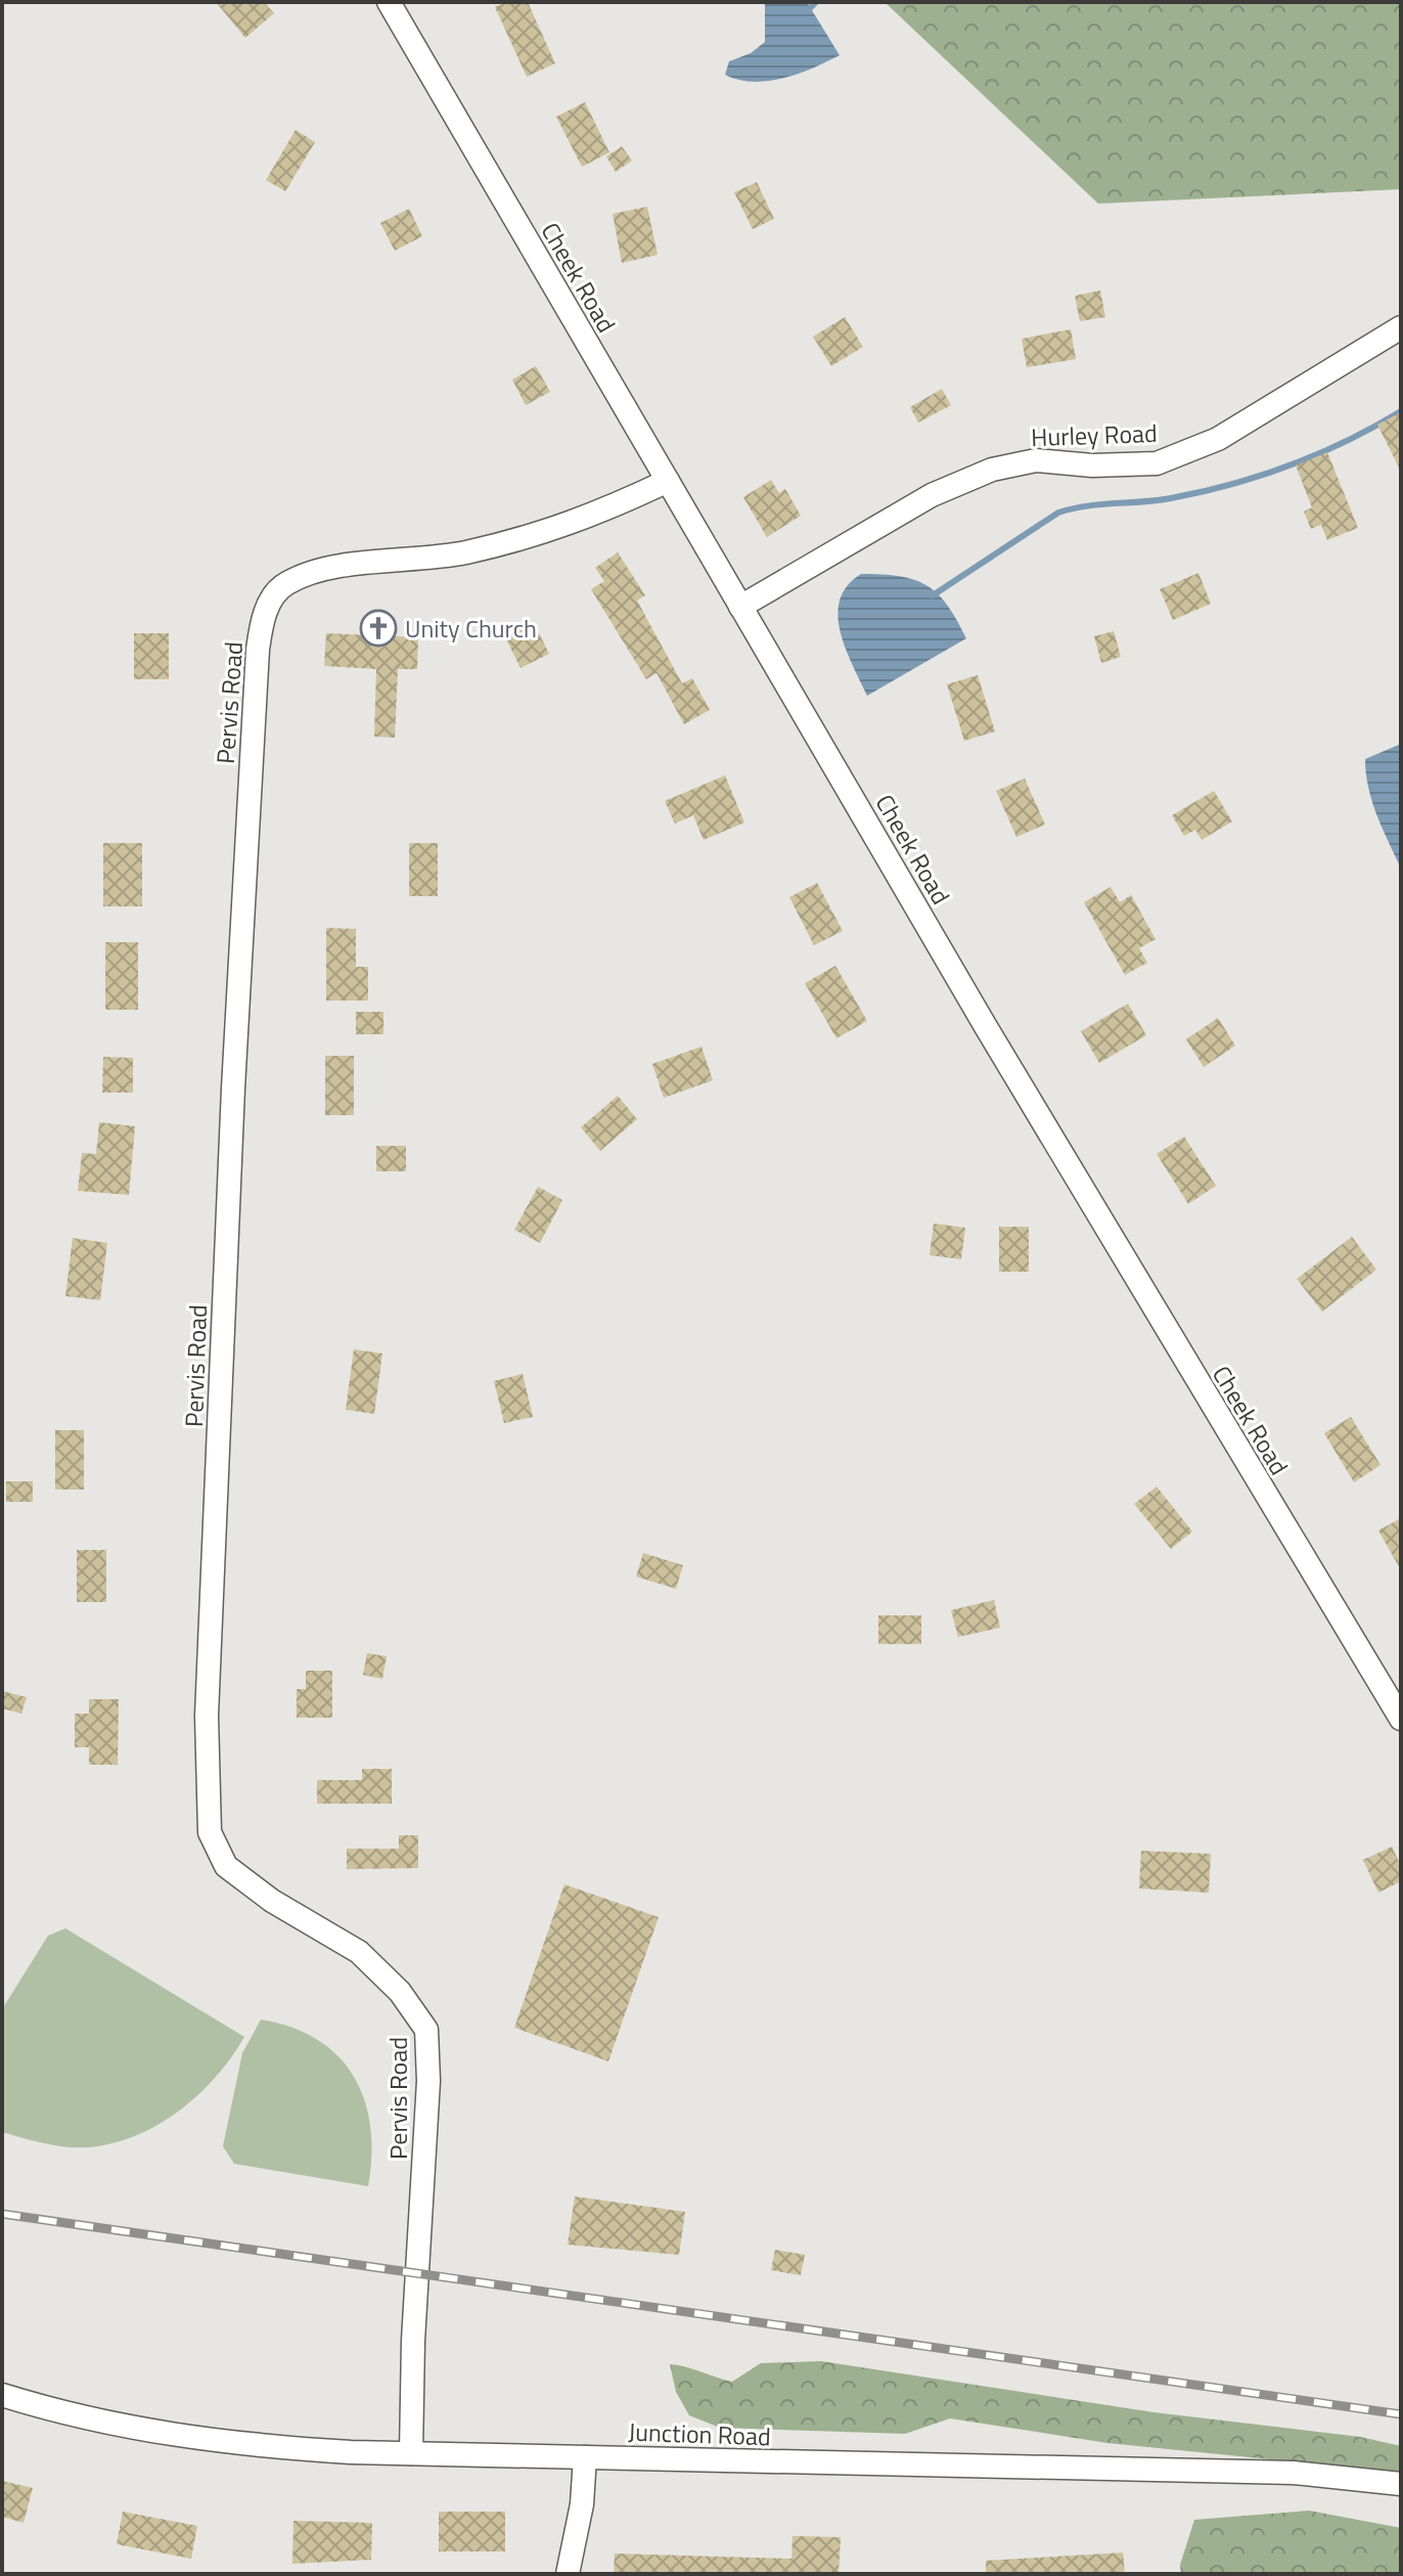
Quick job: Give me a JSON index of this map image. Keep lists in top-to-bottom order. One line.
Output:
{"streets":{"street":["Cheek Road","Hurley Road","Pervis Road","Junction Road"]},"crossings":[["Cheek Road","Hurley Road"],["Cheek Road","Pervis Road"],["Pervis Road","Junction Road"]],"places":{"church":["Unity Church"]}}
